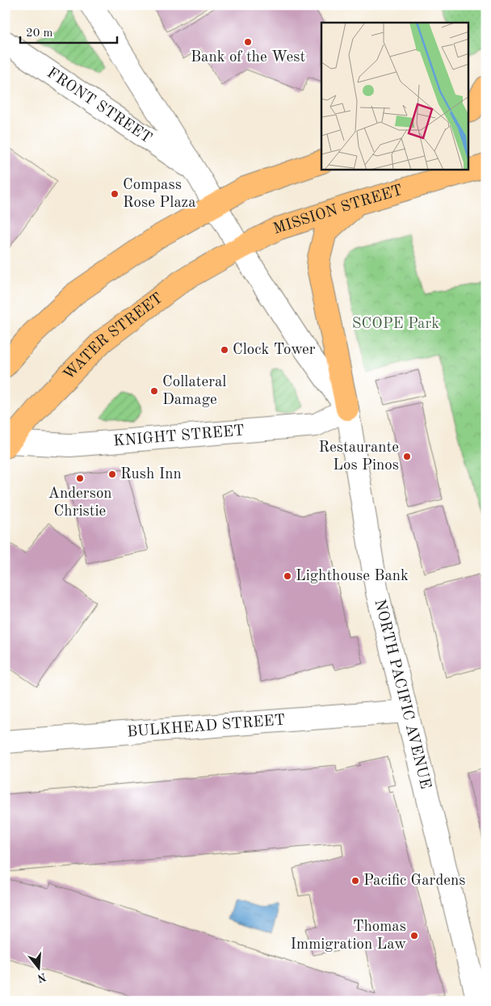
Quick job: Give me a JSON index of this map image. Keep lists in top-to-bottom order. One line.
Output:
{"streets":{"main road":["MISSION STREET","WATER STREET"],"street":["FRONT STREET","KNIGHT STREET","NORTH PACIFIC AVENUE","BULKHEAD STREET"]},"crossings":[["FRONT STREET","NORTH PACIFIC AVENUE"],["MISSION STREET","WATER STREET"],["MISSION STREET","NORTH PACIFIC AVENUE"],["WATER STREET","KNIGHT STREET"],["WATER STREET","NORTH PACIFIC AVENUE"],["KNIGHT STREET","NORTH PACIFIC AVENUE"],["NORTH PACIFIC AVENUE","BULKHEAD STREET"]],"parks":["SCOPE Park"],"places":["Bank of the West","Compass Rose Plaza","Clock Tower","Collateral Damage","Restaurante Los Pinos","Rush Inn","Anderson Christie","Lighthouse Bank","Pacific Gardens","Thomas Immigration Law"],"scale_bar":"20 m","north":"bottom"}
